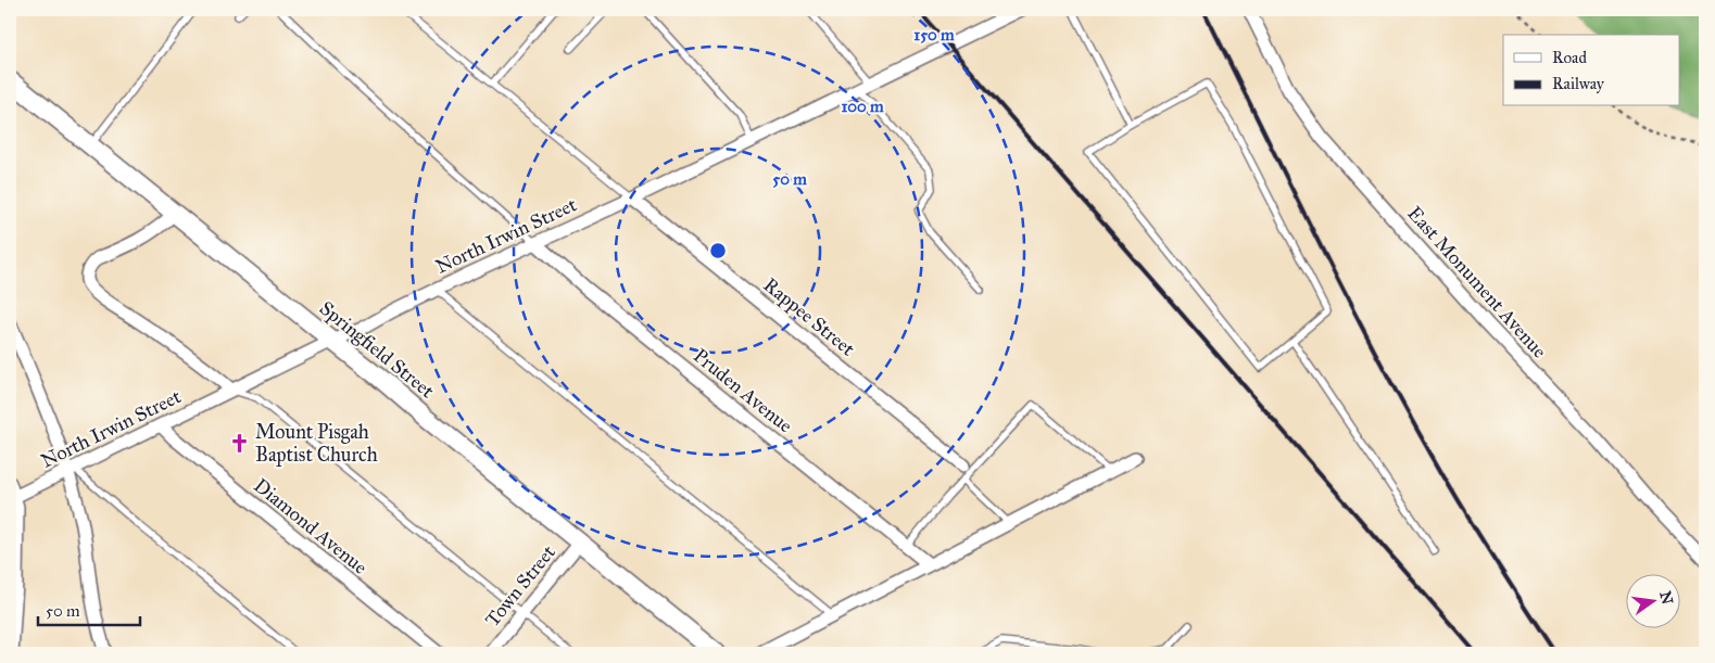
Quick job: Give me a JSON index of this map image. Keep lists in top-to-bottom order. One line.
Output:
{"streets":{"main road":["Springfield Street"],"street":["North Irwin Street","East Monument Avenue","Rappee Street","Pruden Avenue","Diamond Avenue","Town Street"]},"crossings":[["North Irwin Street","Rappee Street"],["North Irwin Street","Springfield Street"],["North Irwin Street","Pruden Avenue"],["North Irwin Street","Diamond Avenue"],["Springfield Street","Town Street"]],"places":{"church":["Mount Pisgah Baptist Church"]},"legend":["Road","Railway"],"scale_bar":"50 m","north":"right","rings":["150 m","100 m","50 m"]}
